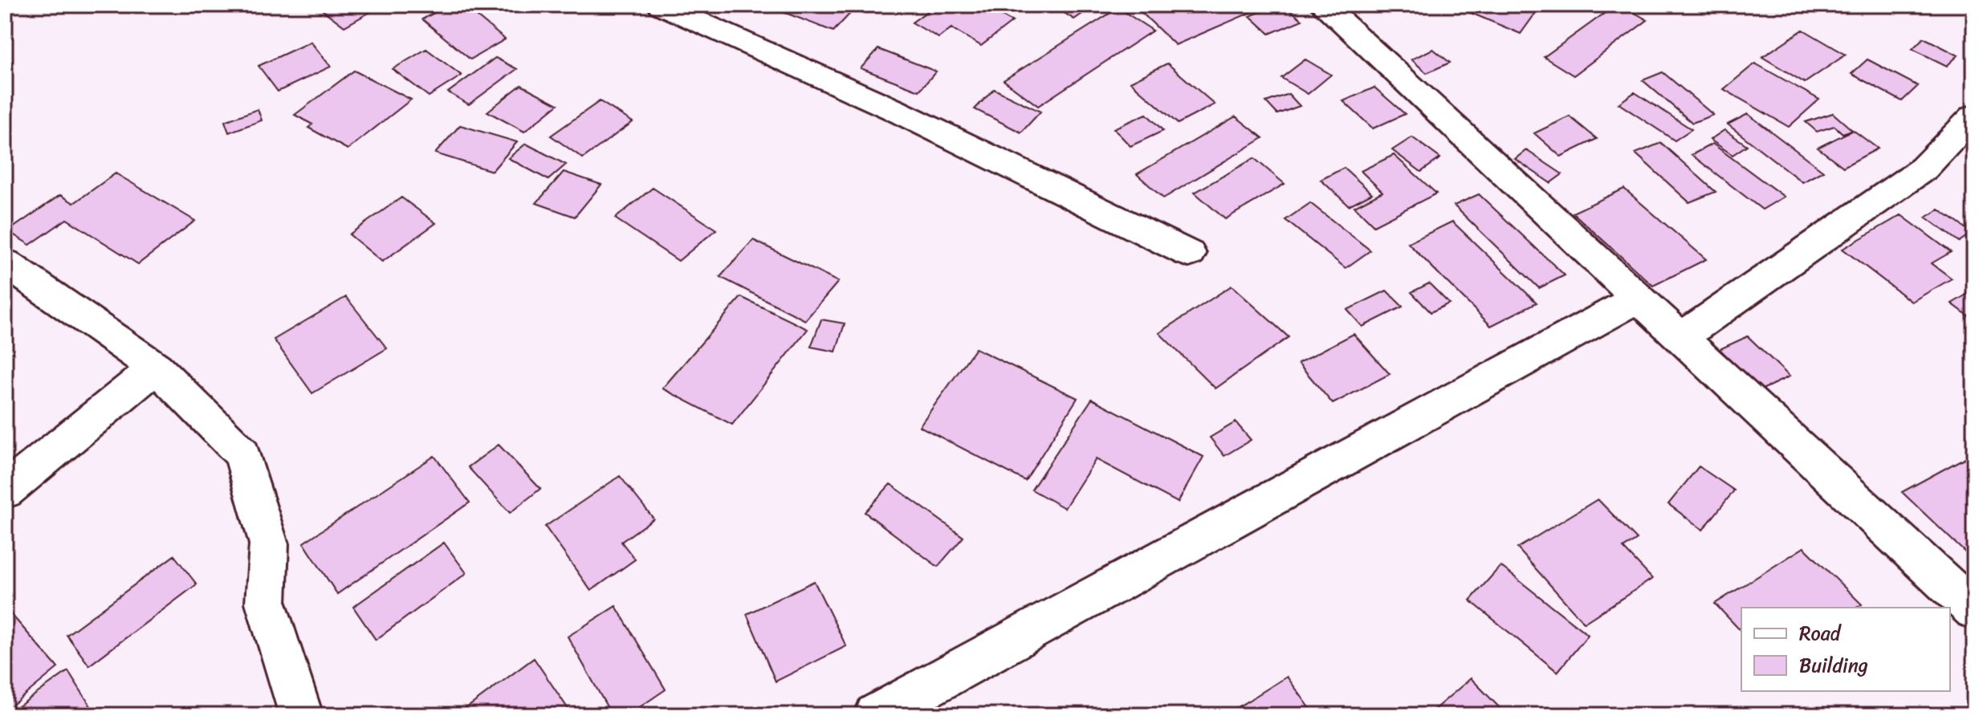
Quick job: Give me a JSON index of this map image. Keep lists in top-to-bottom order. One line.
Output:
{"legend":["Road","Building"]}
